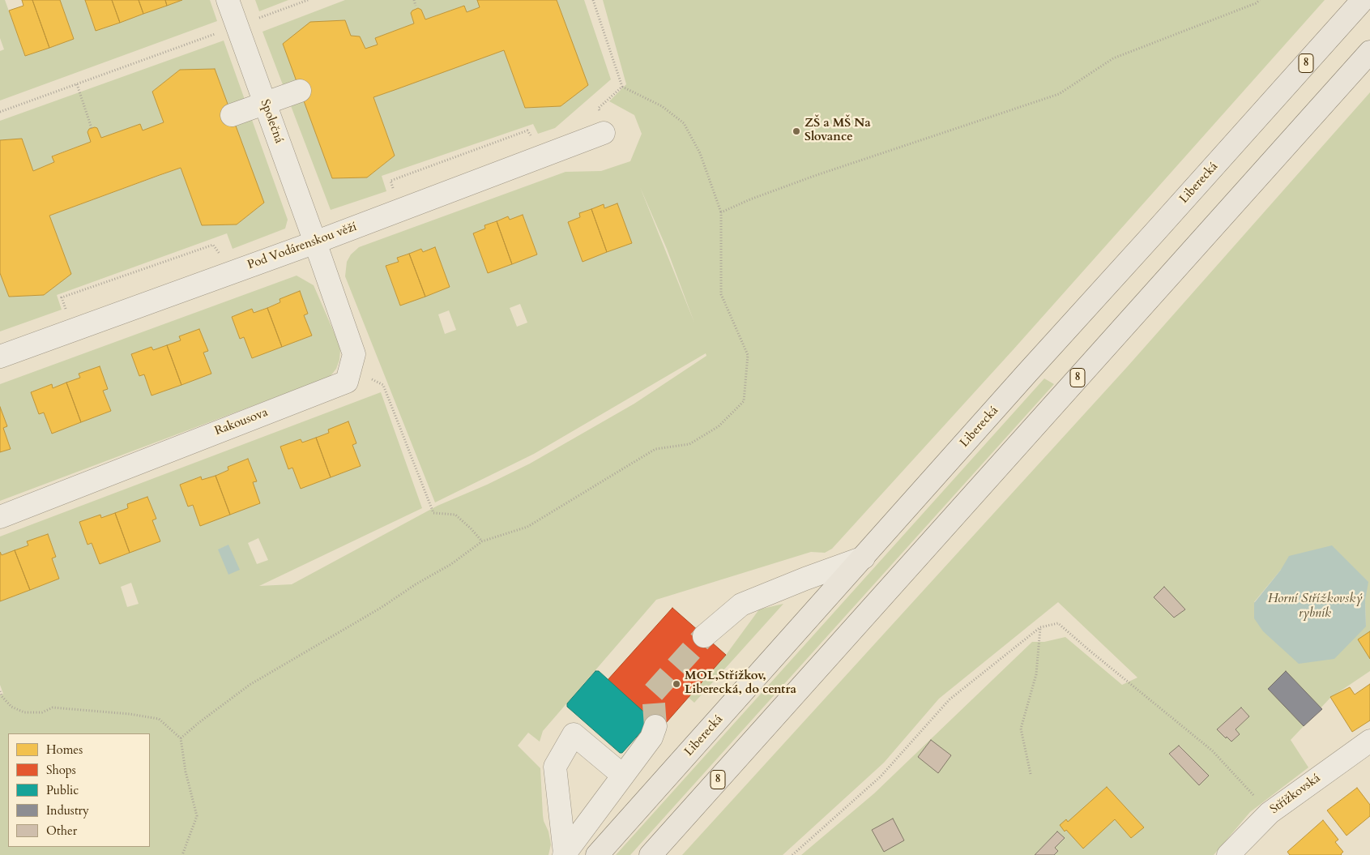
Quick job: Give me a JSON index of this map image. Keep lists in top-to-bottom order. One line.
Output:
{"streets":{"highway":["8","Liberecká"],"street":["Společná","Pod Vodárenskou věží","Rakousova","Střížkovská"]},"crossings":[["Společná","Pod Vodárenskou věží"],["Společná","Rakousova"],["Pod Vodárenskou věží","Rakousova"]],"water":["Horní Střížkovský rybník"],"places":["ZŠ a MŠ Na Slovance","MOL,Střížkov, Liberecká, do centra"],"legend":["Homes","Shops","Public","Industry","Other"]}
